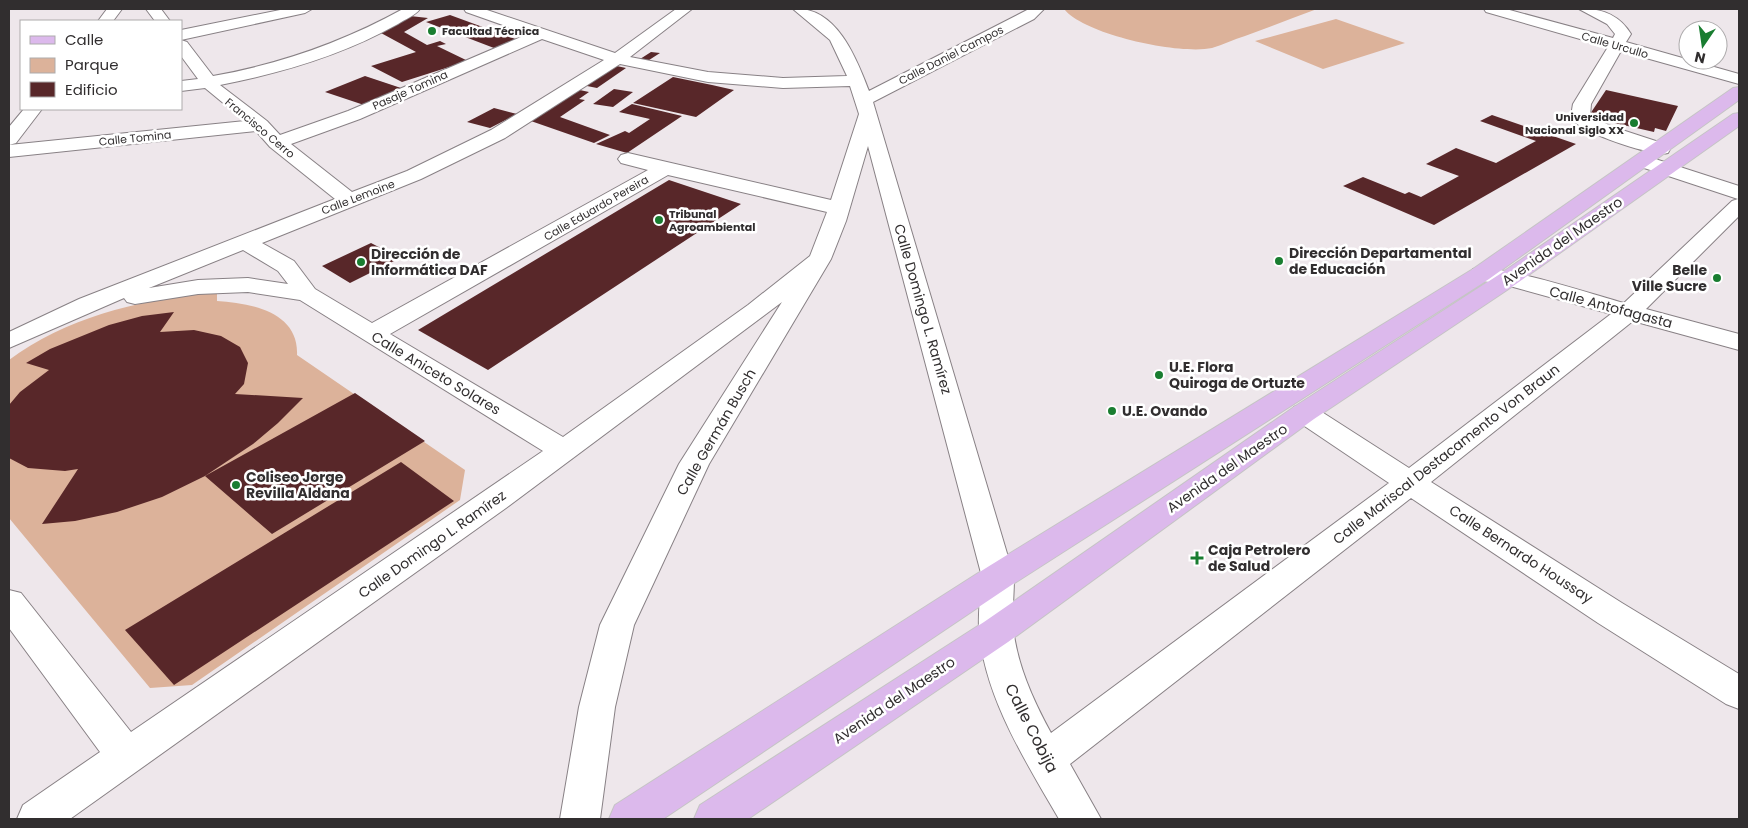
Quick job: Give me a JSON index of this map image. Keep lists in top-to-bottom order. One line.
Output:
{"streets":{"main road":["Avenida del Maestro"],"street":["Calle Urcullo","Calle Daniel Campos","Pasaje Tomina","Francisco Cerro","Calle Tomina","Calle Lemoine","Calle Eduardo Pereira","Calle Antofagasta","Calle Domingo L. Ramírez","Calle Aniceto Solares","Calle Germán Busch","Calle Mariscal Destacamento Von Braun","Calle Bernardo Houssay","Calle Cobija"]},"crossings":[["Calle Daniel Campos","Calle Domingo L. Ramírez"],["Calle Daniel Campos","Calle Germán Busch"],["Pasaje Tomina","Francisco Cerro"],["Francisco Cerro","Calle Tomina"],["Francisco Cerro","Calle Lemoine"],["Calle Lemoine","Calle Aniceto Solares"],["Calle Eduardo Pereira","Calle Aniceto Solares"],["Calle Eduardo Pereira","Calle Germán Busch"],["Avenida del Maestro","Calle Antofagasta"],["Avenida del Maestro","Calle Domingo L. Ramírez"],["Avenida del Maestro","Calle Bernardo Houssay"],["Avenida del Maestro","Calle Cobija"],["Calle Antofagasta","Calle Mariscal Destacamento Von Braun"],["Calle Domingo L. Ramírez","Calle Aniceto Solares"],["Calle Domingo L. Ramírez","Calle Germán Busch"],["Calle Domingo L. Ramírez","Calle Cobija"],["Calle Mariscal Destacamento Von Braun","Calle Bernardo Houssay"],["Calle Mariscal Destacamento Von Braun","Calle Cobija"]],"places":{"other":["Facultad Técnica","Universidad Nacional Siglo XX","Tribunal Agroambiental","Dirección Departamental de Educación","Dirección de Informática DAF","Belle Ville Sucre","U.E. Flora Quiroga de Ortuzte","U.E. Ovando","Coliseo Jorge Revilla Aldana"],"health":["Caja Petrolero de Salud"]},"legend":["Calle","Parque","Edificio"],"north":"bottom"}
